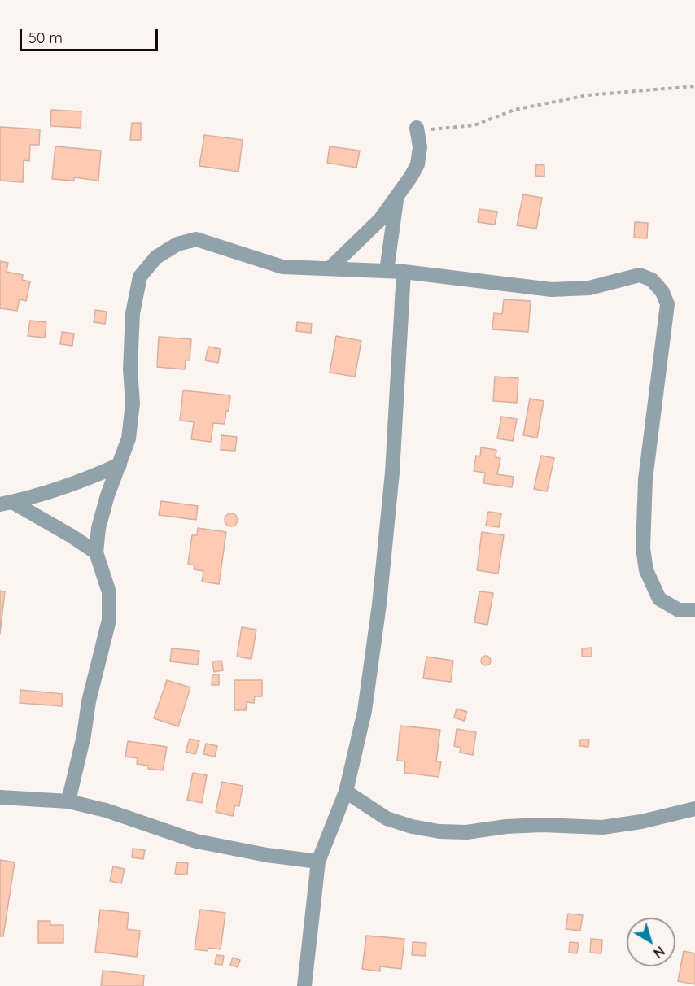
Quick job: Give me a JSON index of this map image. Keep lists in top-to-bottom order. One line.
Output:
{"scale_bar":"50 m","north":"bottom right"}
